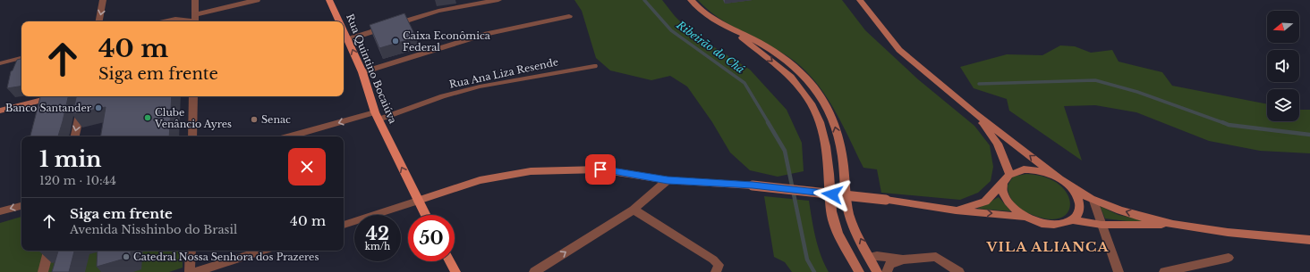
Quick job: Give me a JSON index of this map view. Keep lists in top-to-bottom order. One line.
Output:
{"streets":{"main road":["Rua Quintino Bocaiúva"],"lane":["Rua Ana Liza Resende"]},"crossings":[["Rua Quintino Bocaiúva","Rua Ana Liza Resende"]],"one_way":["Rua Quintino Bocaiúva"],"districts":["VILA ALIANCA"],"water":["Ribeirão do Chá"],"places":["Caixa Econômica Federal","Banco Santander","Clube Venâncio Ayres","Senac","Catedral Nossa Senhora dos Prazeres"],"north":"left","page":{"turn":["40 m","Siga em frente"],"heading":["1 min","120 m · 10:44"],"list":[{"name":"Siga em frente","note":"Avenida Nisshinbo do Brasil","value":"40 m"}],"speed":"42 km/h","limit":"50"}}
